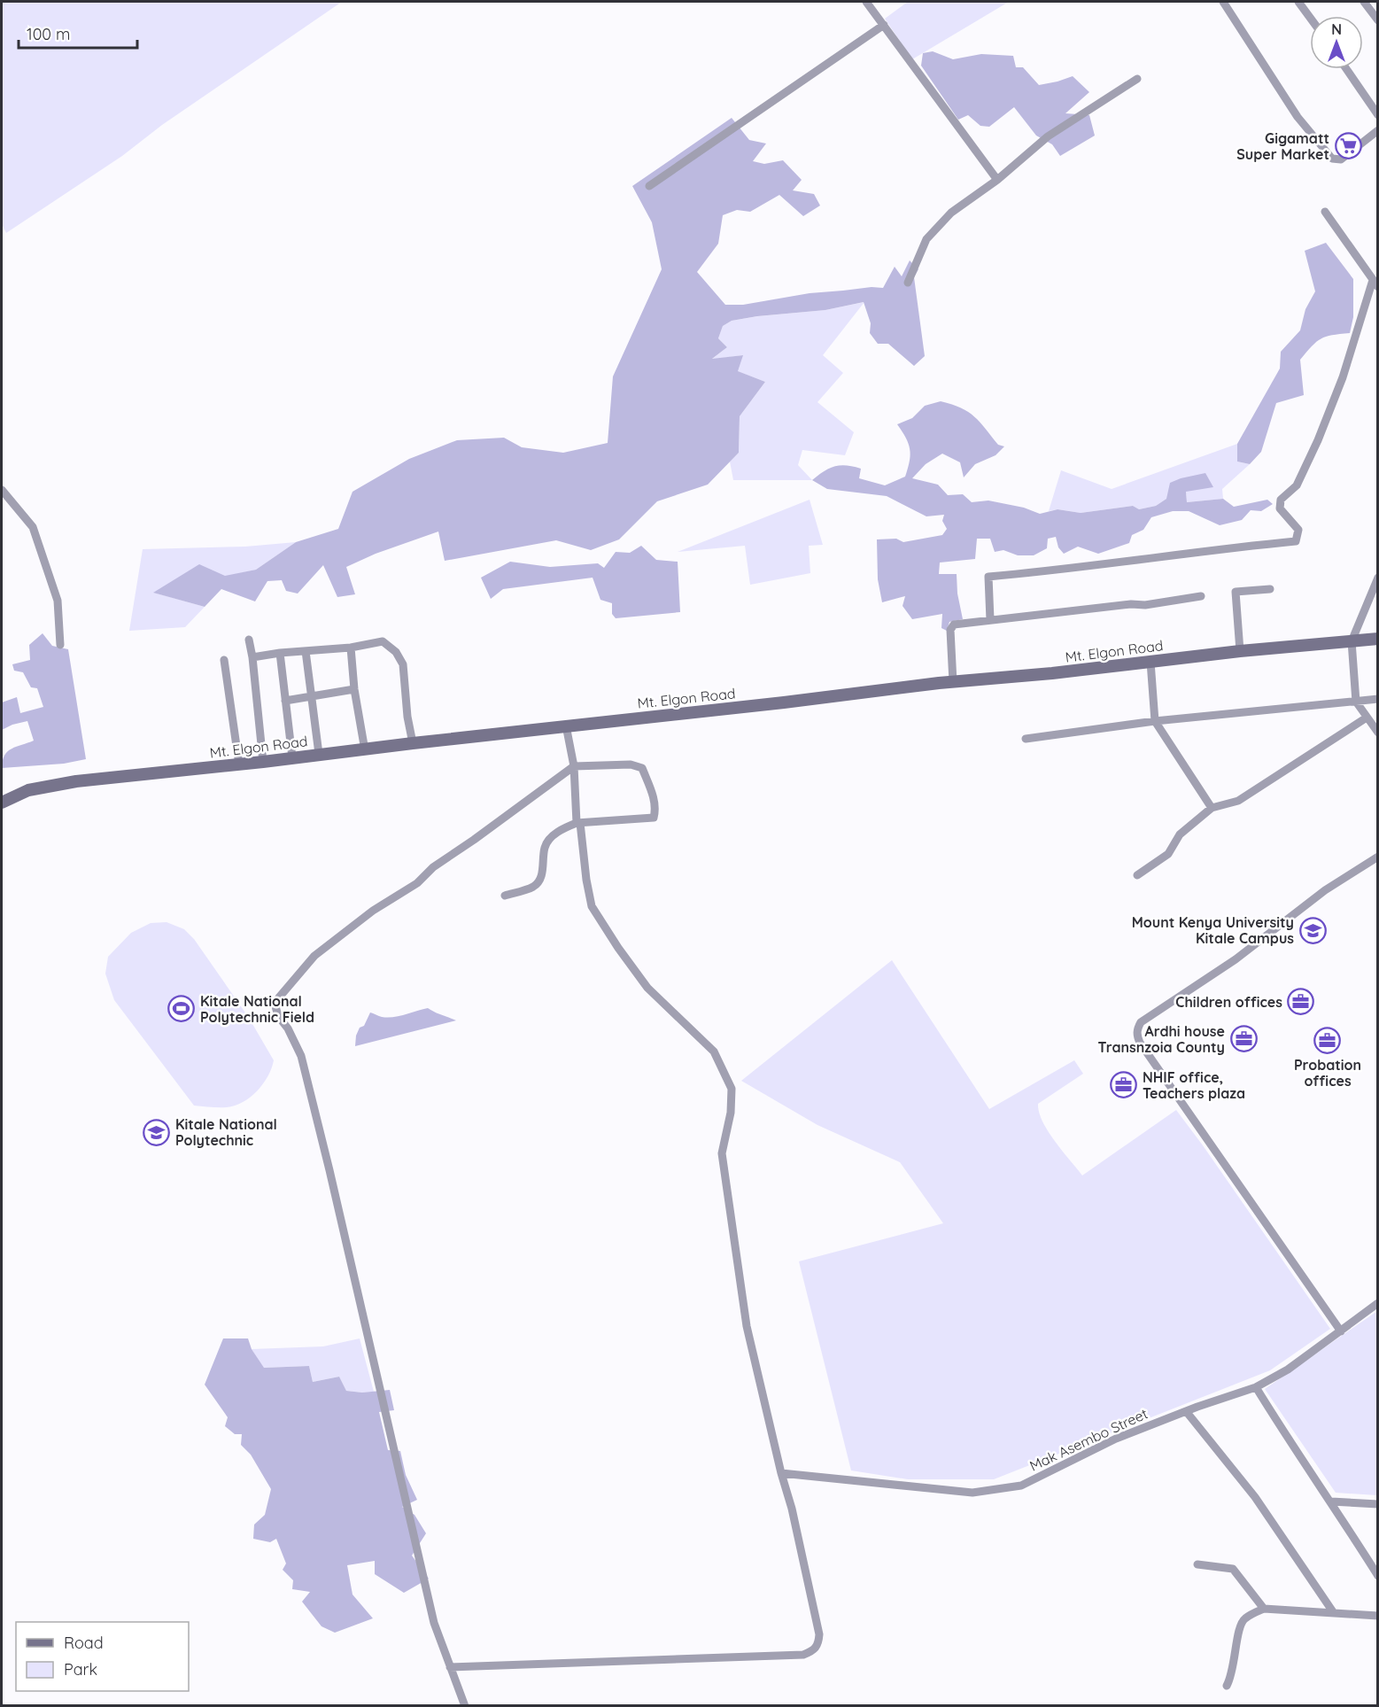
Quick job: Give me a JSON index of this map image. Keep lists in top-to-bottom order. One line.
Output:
{"streets":{"street":["Mt. Elgon Road","Mak Asembo Street"]},"places":{"supermarket":["Gigamatt Super Market"],"school or university":["Mount Kenya University Kitale Campus","Kitale National Polytechnic"],"office":["Children offices","Ardhi house Transnzoia County","Probation offices","NHIF office, Teachers plaza"],"sports":["Kitale National Polytechnic Field"]},"legend":["Road","Park"],"scale_bar":"100 m","north":"top"}
